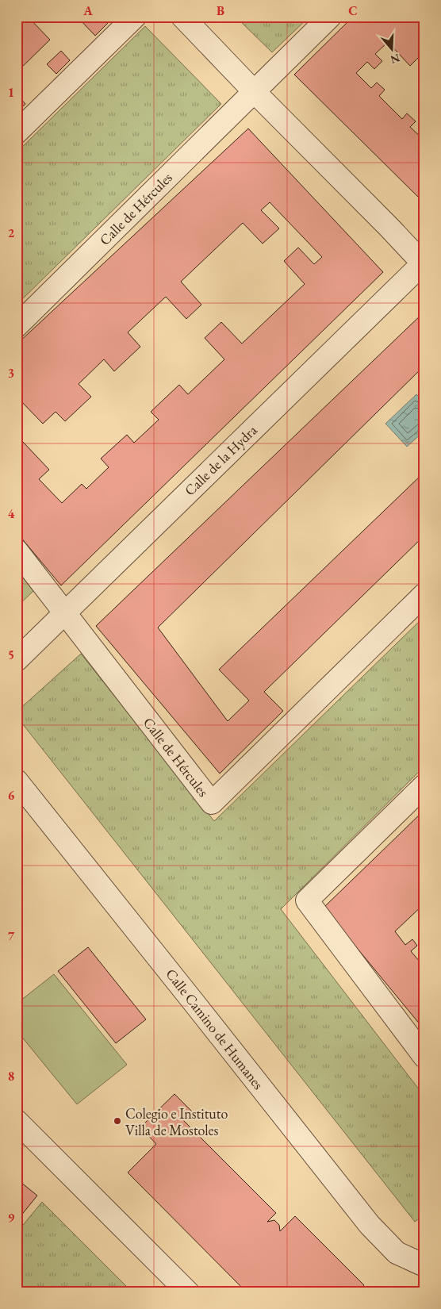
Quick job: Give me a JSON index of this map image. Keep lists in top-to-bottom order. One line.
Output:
{"streets":{"street":["Calle de Hércules","Calle de la Hydra","Calle Camino de Humanes"]},"crossings":[["Calle de Hércules","Calle de la Hydra"]],"places":["Colegio e Instituto Villa de Mostoles"],"north":"bottom","grid":{"columns":["A","B","C"],"rows":["1","2","3","4","5","6","7","8","9"]}}
